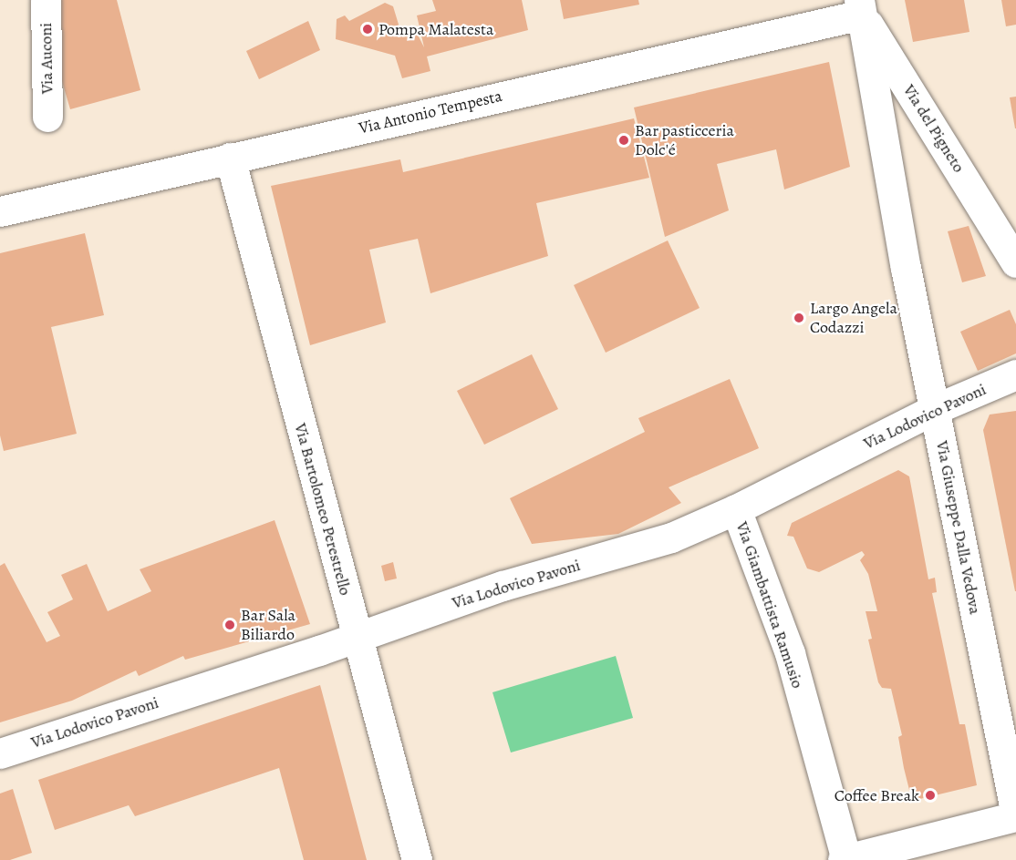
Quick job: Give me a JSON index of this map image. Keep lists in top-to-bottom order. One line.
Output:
{"streets":{"street":["Via Auconi","Via Antonio Tempesta","Via del Pigneto","Via Lodovico Pavoni","Via Bartolomeo Perestrello","Via Giuseppe Dalla Vedova","Via Giambattista Ramusio"]},"crossings":[["Via Antonio Tempesta","Via del Pigneto"],["Via Antonio Tempesta","Via Bartolomeo Perestrello"],["Via Antonio Tempesta","Via Giuseppe Dalla Vedova"],["Via del Pigneto","Via Giuseppe Dalla Vedova"],["Via Lodovico Pavoni","Via Bartolomeo Perestrello"],["Via Lodovico Pavoni","Via Giuseppe Dalla Vedova"],["Via Lodovico Pavoni","Via Giambattista Ramusio"]],"places":["Pompa Malatesta","Bar pasticceria Dolc'é","Largo Angela Codazzi","Bar Sala Biliardo","Coffee Break"]}
